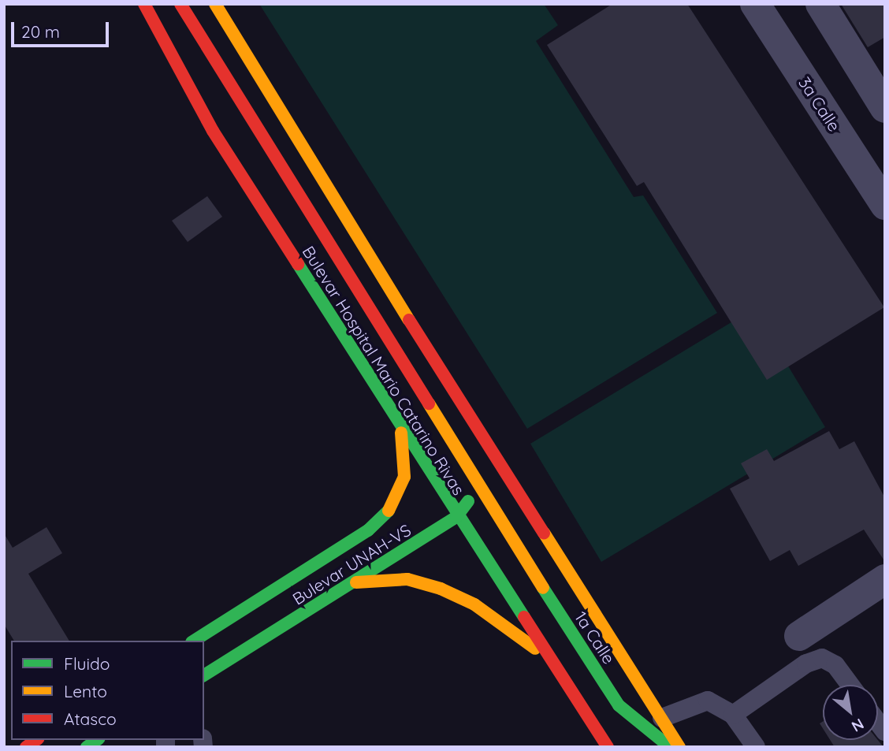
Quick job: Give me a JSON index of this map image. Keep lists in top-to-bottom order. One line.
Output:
{"streets":{"main road":["Bulevar Hospital Mario Catarino Rivas","Bulevar UNAH-VS","1a Calle"],"street":["3a Calle"]},"crossings":[["Bulevar Hospital Mario Catarino Rivas","Bulevar UNAH-VS"],["Bulevar Hospital Mario Catarino Rivas","1a Calle"]],"legend":["Fluido","Lento","Atasco"],"scale_bar":"20 m","north":"bottom right"}
